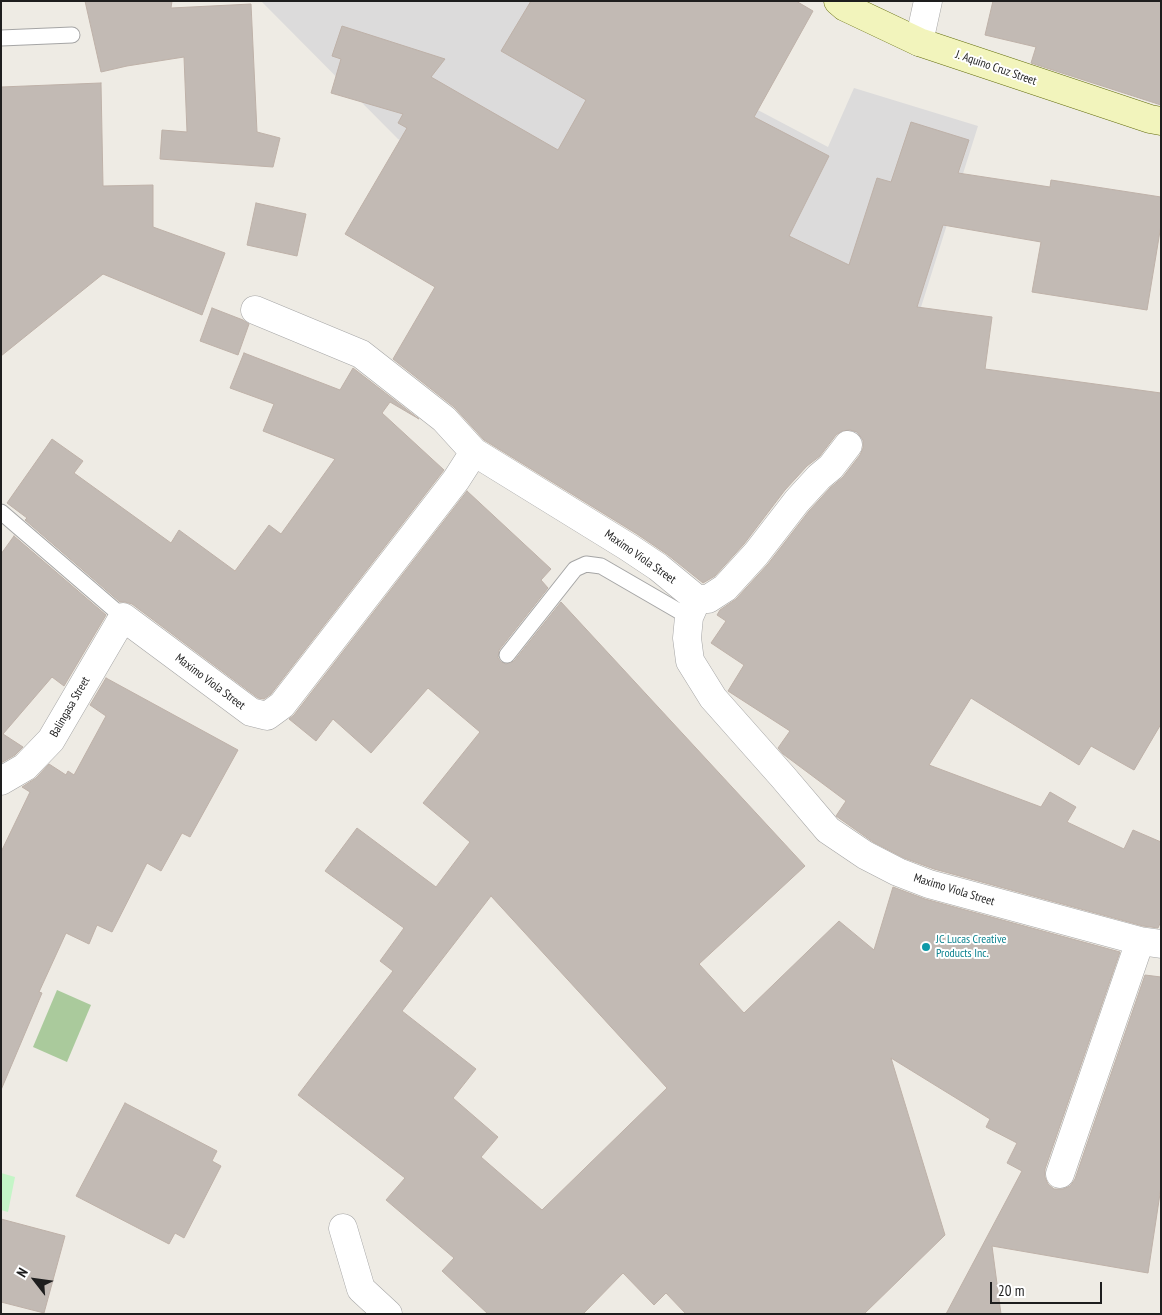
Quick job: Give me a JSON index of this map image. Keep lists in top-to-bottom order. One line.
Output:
{"streets":{"street":["J. Aquino Cruz Street","Maximo Viola Street","Balingasa Street"]},"crossings":[["Maximo Viola Street","Balingasa Street"]],"places":["JC Lucas Creative Products Inc."],"scale_bar":"20 m","north":"top left"}
